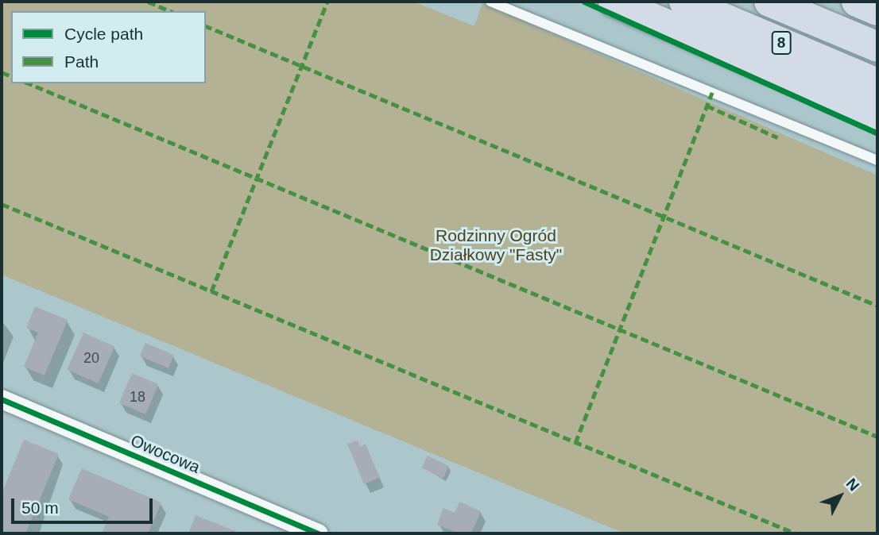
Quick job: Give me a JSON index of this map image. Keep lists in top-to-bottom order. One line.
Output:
{"streets":{"highway":["8"],"street":["Owocowa"]},"parks":["Rodzinny Ogród Działkowy \"Fasty\""],"house_numbers":["20","18"],"legend":["Cycle path","Path"],"scale_bar":"50 m","north":"top right"}
